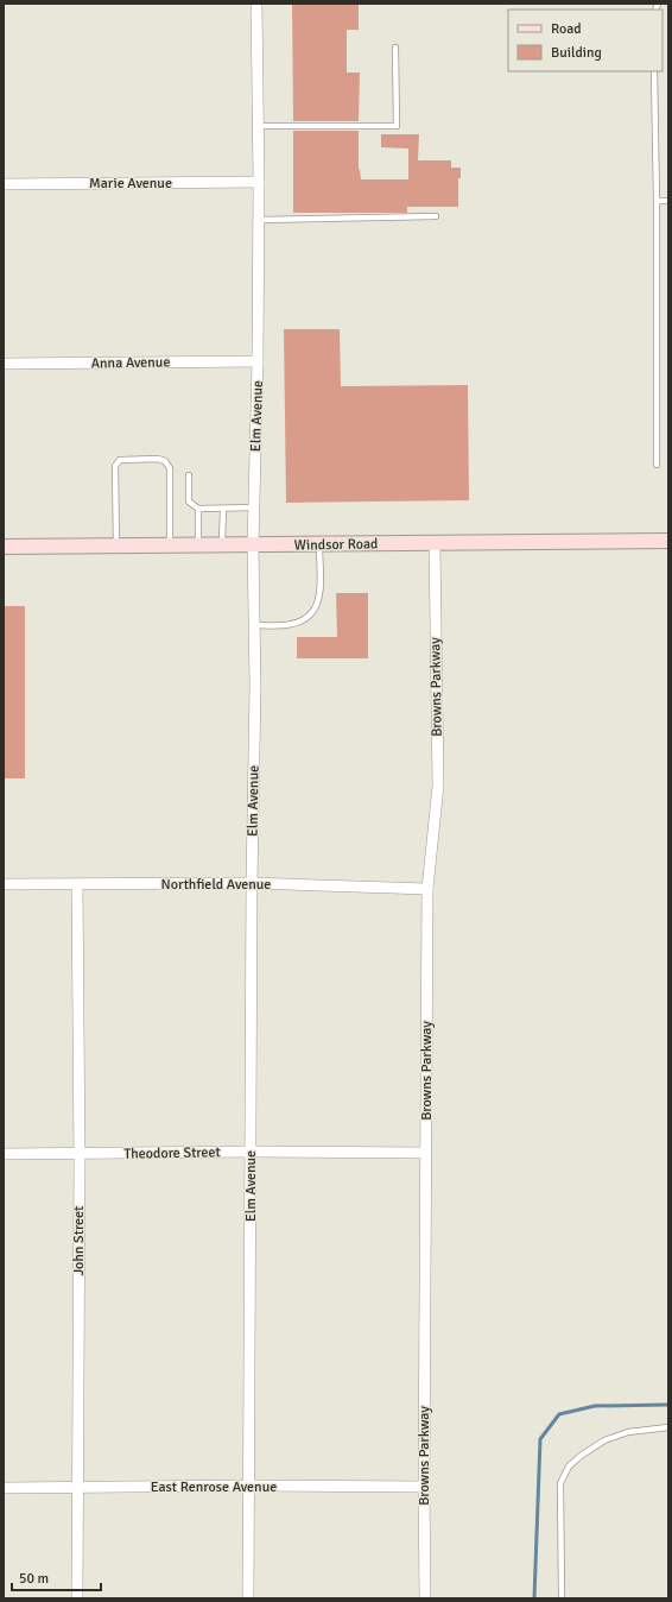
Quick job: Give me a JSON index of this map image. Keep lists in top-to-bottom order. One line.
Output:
{"streets":{"street":["Marie Avenue","Anna Avenue","Elm Avenue","Windsor Road","Browns Parkway","Northfield Avenue","Theodore Street","John Street","East Renrose Avenue"]},"crossings":[["Marie Avenue","Elm Avenue"],["Anna Avenue","Elm Avenue"],["Elm Avenue","Windsor Road"],["Elm Avenue","Northfield Avenue"],["Elm Avenue","Theodore Street"],["Elm Avenue","East Renrose Avenue"],["Windsor Road","Browns Parkway"],["Browns Parkway","Northfield Avenue"],["Browns Parkway","Theodore Street"],["Browns Parkway","East Renrose Avenue"],["Northfield Avenue","John Street"],["Theodore Street","John Street"],["John Street","East Renrose Avenue"]],"legend":["Road","Building"],"scale_bar":"50 m"}
